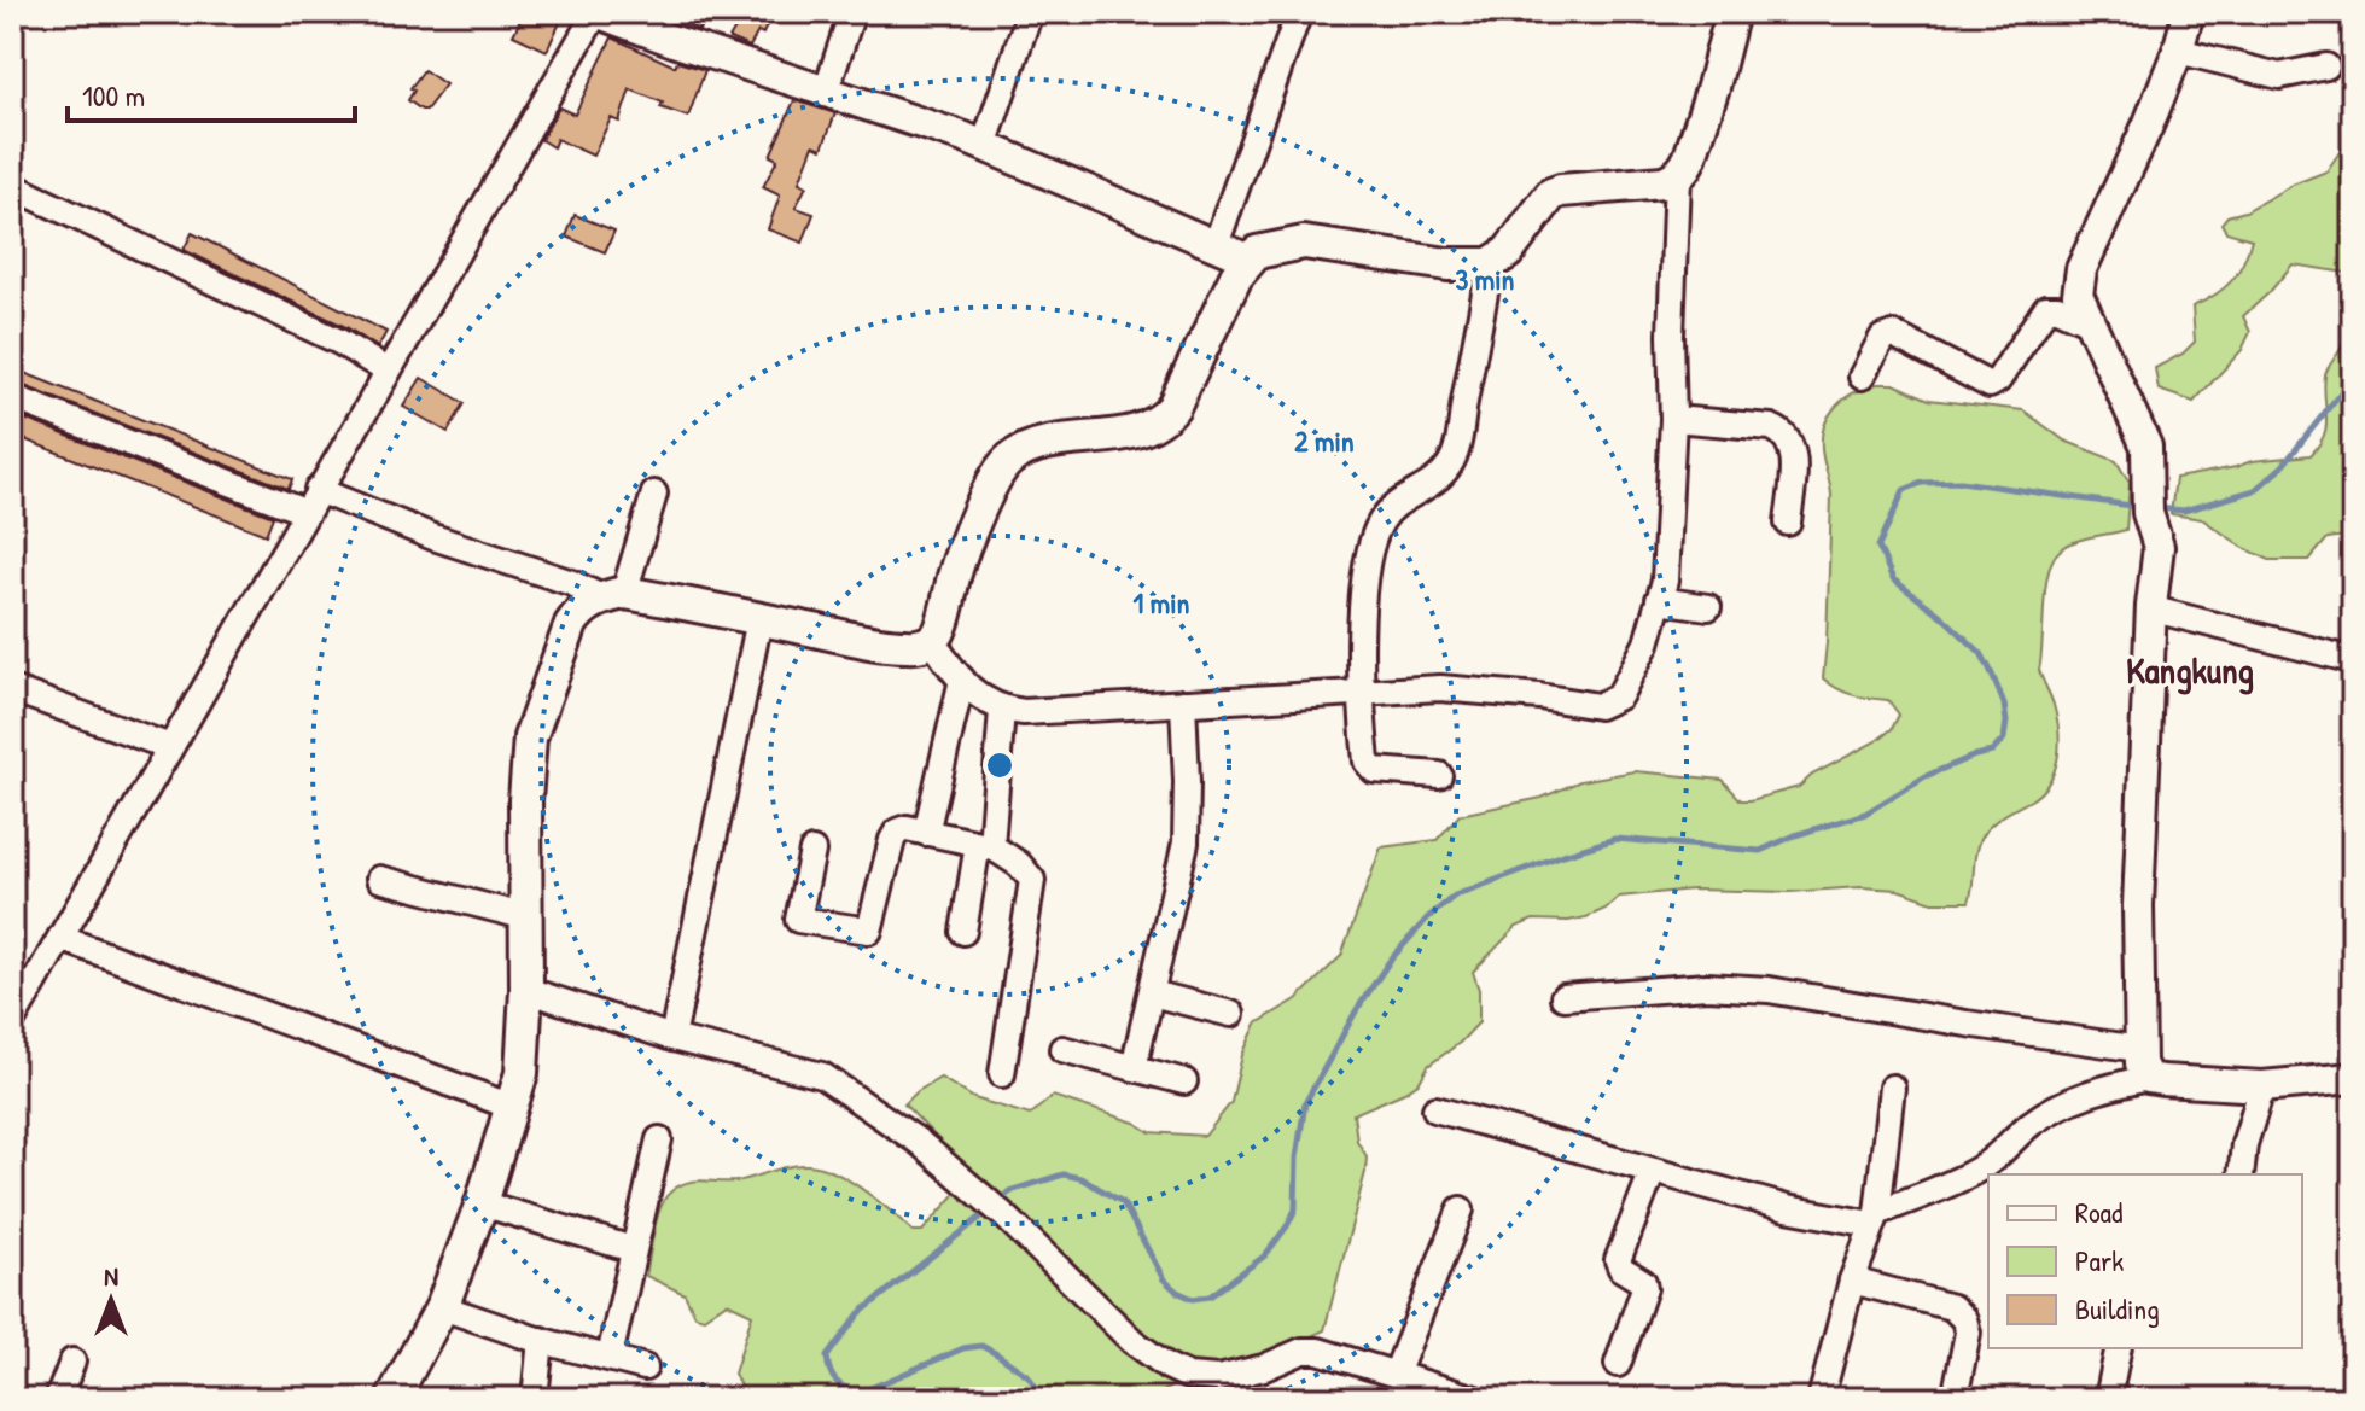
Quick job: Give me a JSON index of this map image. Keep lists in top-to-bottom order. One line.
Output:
{"districts":["Kangkung"],"legend":["Road","Park","Building"],"scale_bar":"100 m","north":"top","rings":["3 min","2 min","1 min"]}
